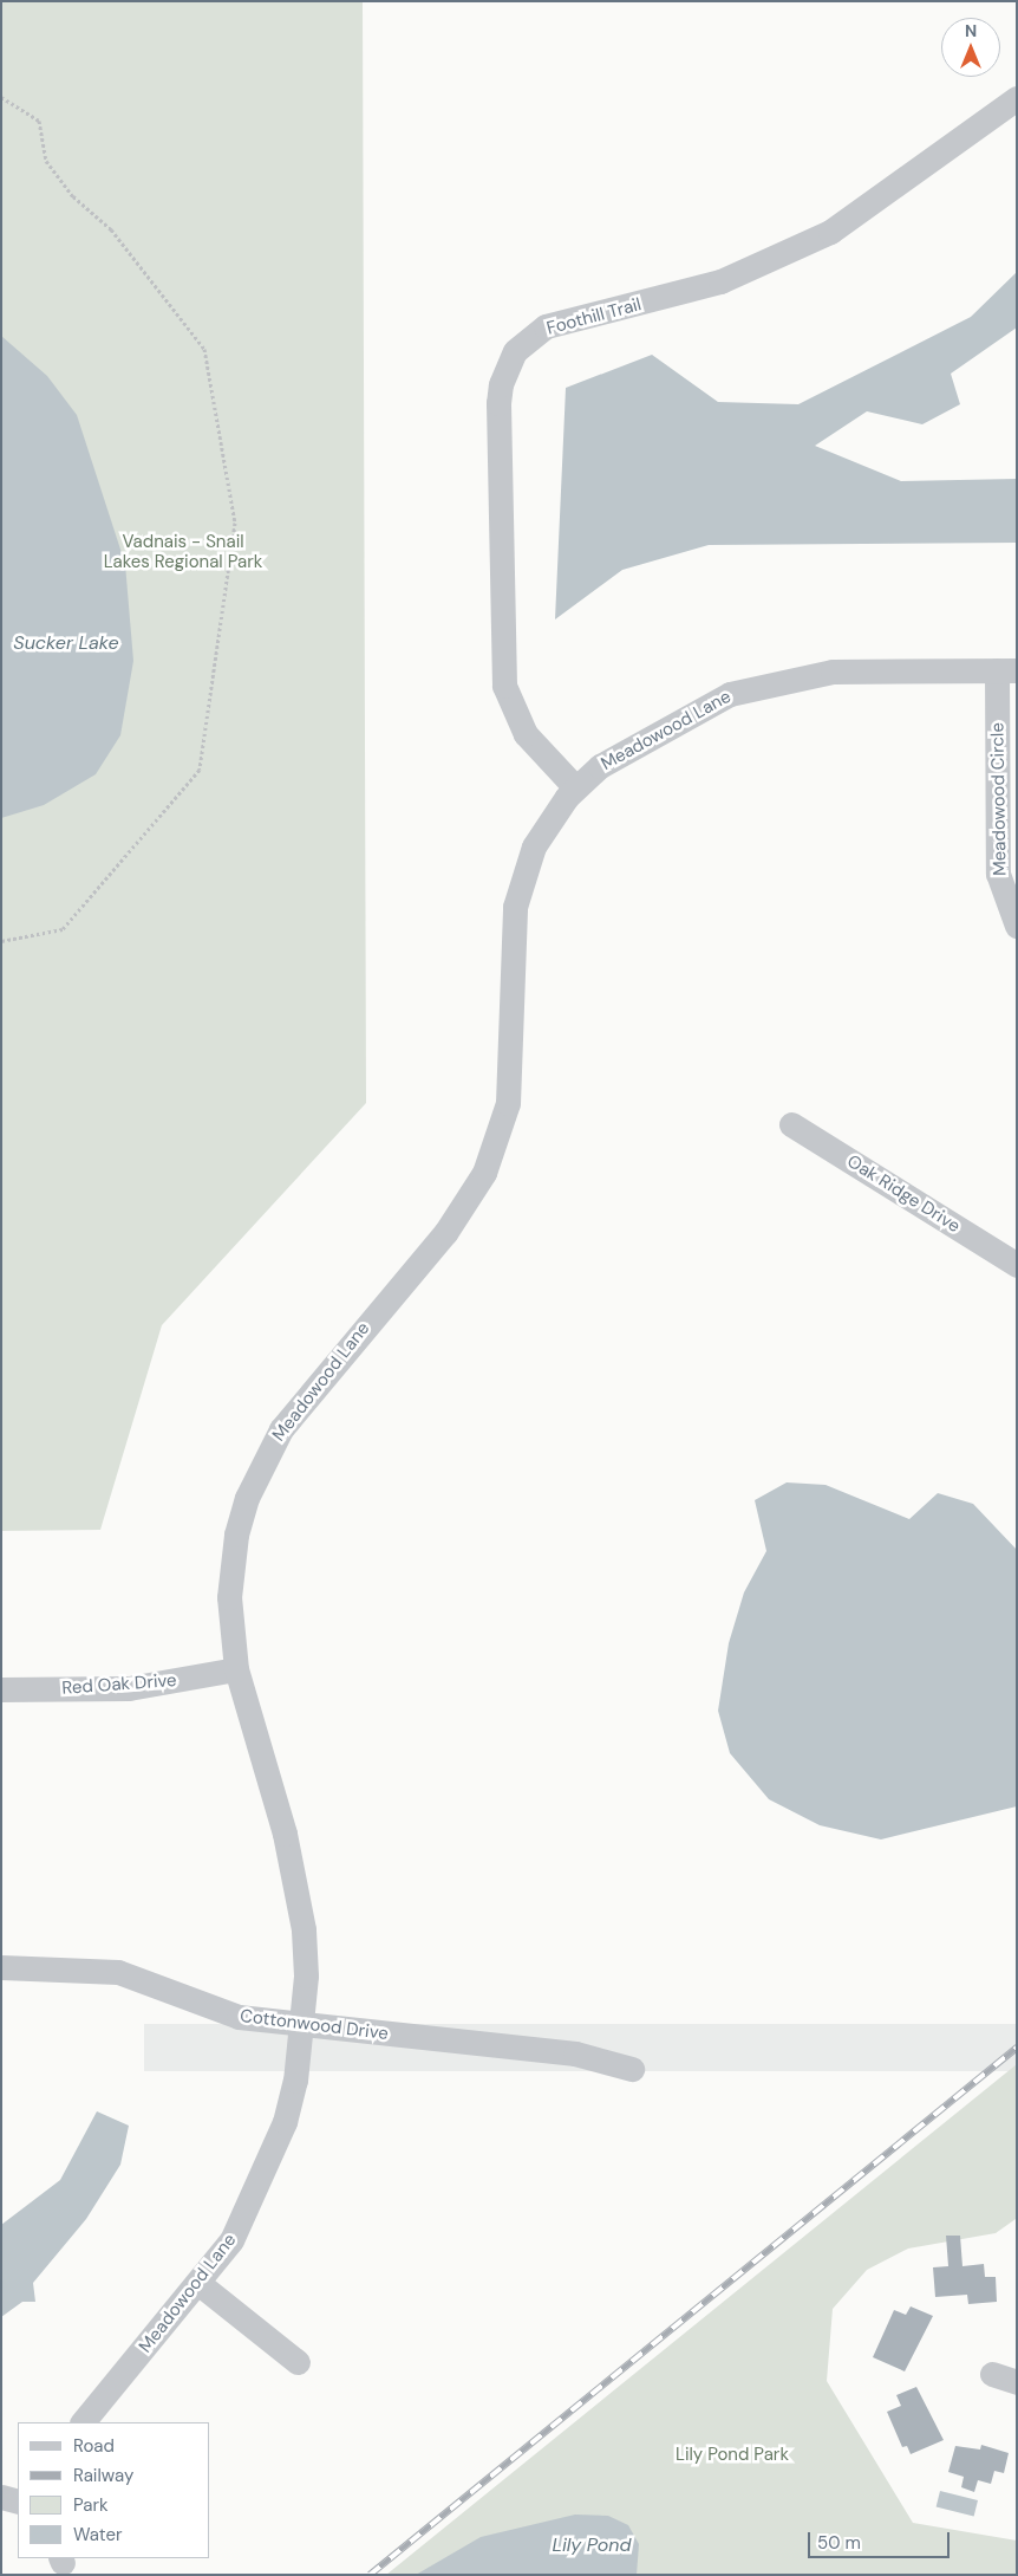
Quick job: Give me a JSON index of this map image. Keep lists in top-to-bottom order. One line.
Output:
{"streets":{"street":["Foothill Trail","Meadowood Lane","Meadowood Circle","Oak Ridge Drive","Red Oak Drive","Cottonwood Drive"]},"crossings":[["Foothill Trail","Meadowood Lane"],["Meadowood Lane","Meadowood Circle"],["Meadowood Lane","Red Oak Drive"],["Meadowood Lane","Cottonwood Drive"]],"water":["Sucker Lake","Lily Pond"],"parks":["Vadnais - Snail Lakes Regional Park","Lily Pond Park"],"legend":["Road","Railway","Park","Water"],"scale_bar":"50 m","north":"top"}
